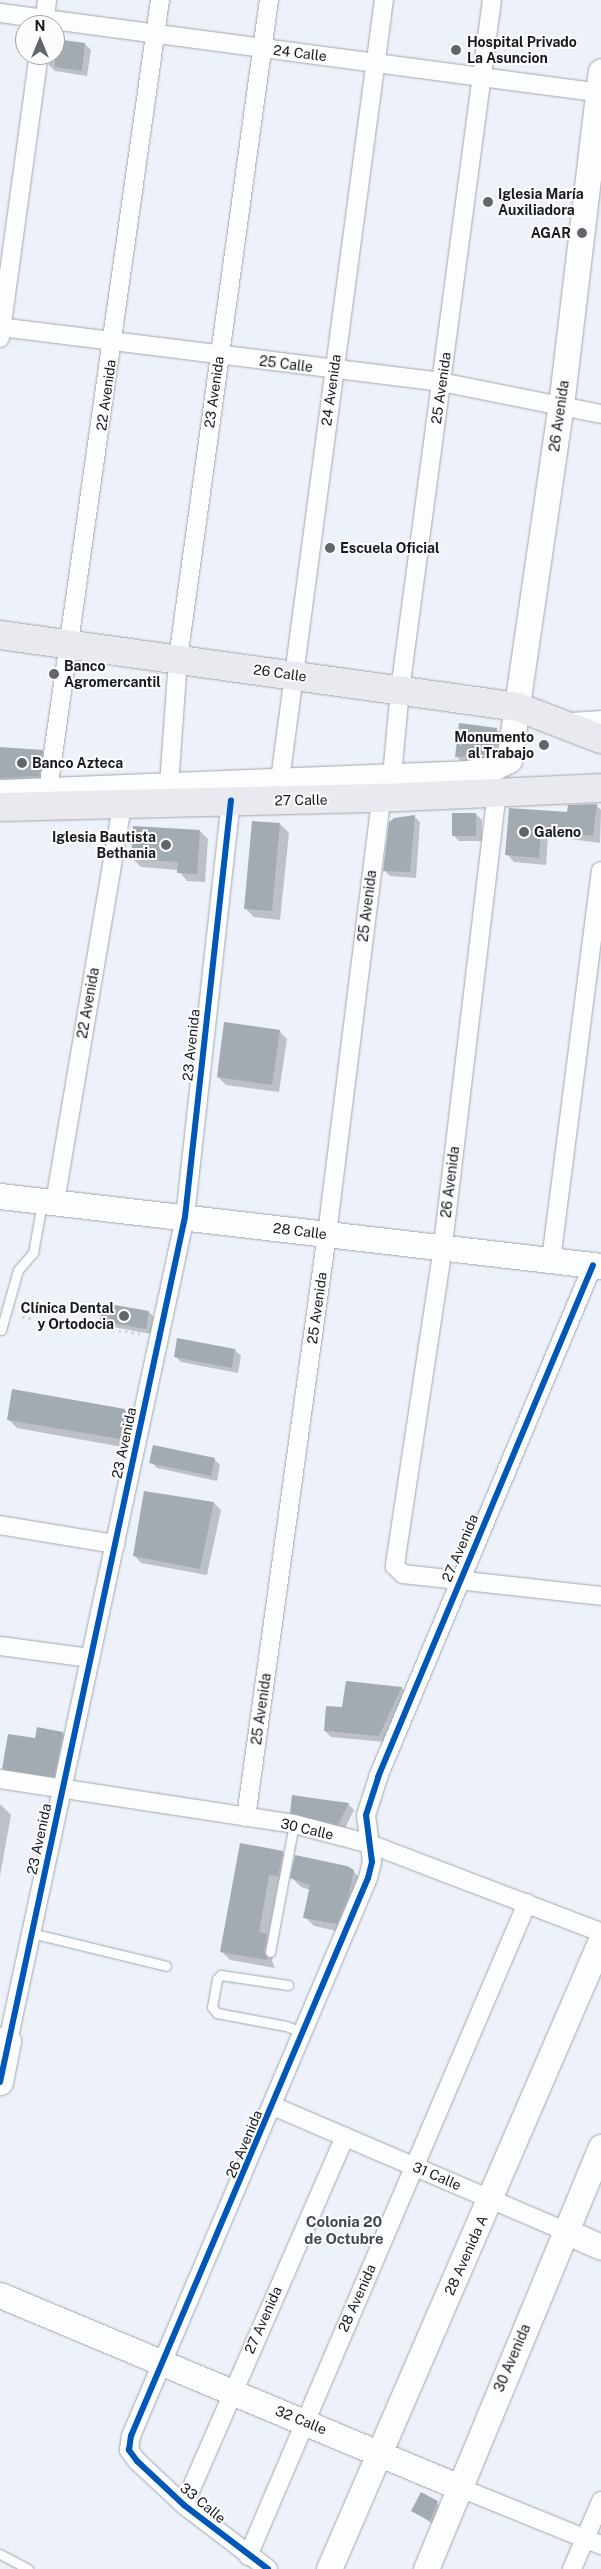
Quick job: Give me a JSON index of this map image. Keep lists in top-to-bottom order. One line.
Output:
{"streets":{"main road":["26 Calle","27 Calle"],"street":["24 Calle","25 Calle","25 Avenida","24 Avenida","23 Avenida","22 Avenida","26 Avenida","28 Calle","27 Avenida","30 Calle","31 Calle","28 Avenida A","28 Avenida","30 Avenida","32 Calle","33 Calle"]},"crossings":[["24 Calle","25 Avenida"],["24 Calle","24 Avenida"],["24 Calle","23 Avenida"],["24 Calle","22 Avenida"],["24 Calle","26 Avenida"],["25 Calle","25 Avenida"],["25 Calle","24 Avenida"],["25 Calle","23 Avenida"],["25 Calle","22 Avenida"],["25 Calle","26 Avenida"],["25 Avenida","26 Calle"],["25 Avenida","27 Calle"],["25 Avenida","28 Calle"],["25 Avenida","30 Calle"],["24 Avenida","26 Calle"],["24 Avenida","27 Calle"],["23 Avenida","26 Calle"],["23 Avenida","27 Calle"],["23 Avenida","28 Calle"],["23 Avenida","30 Calle"],["22 Avenida","26 Calle"],["22 Avenida","27 Calle"],["22 Avenida","28 Calle"],["26 Avenida","26 Calle"],["26 Avenida","27 Calle"],["26 Avenida","28 Calle"],["26 Avenida","27 Avenida"],["26 Avenida","30 Calle"],["26 Avenida","31 Calle"],["26 Avenida","32 Calle"],["26 Avenida","33 Calle"],["28 Calle","27 Avenida"],["27 Avenida","30 Calle"],["27 Avenida","31 Calle"],["27 Avenida","32 Calle"],["27 Avenida","33 Calle"],["30 Calle","28 Avenida"],["31 Calle","28 Avenida A"],["31 Calle","28 Avenida"],["31 Calle","30 Avenida"],["28 Avenida A","32 Calle"],["28 Avenida","32 Calle"],["28 Avenida","33 Calle"],["30 Avenida","32 Calle"]],"districts":["Colonia 20 de Octubre"],"places":["Hospital Privado La Asuncion","Iglesia María Auxiliadora","AGAR","Escuela Oficial","Banco Agromercantil","Monumento al Trabajo","Banco Azteca","Galeno","Iglesia Bautista Bethania","Clínica Dental y Ortodocia"],"north":"top"}
